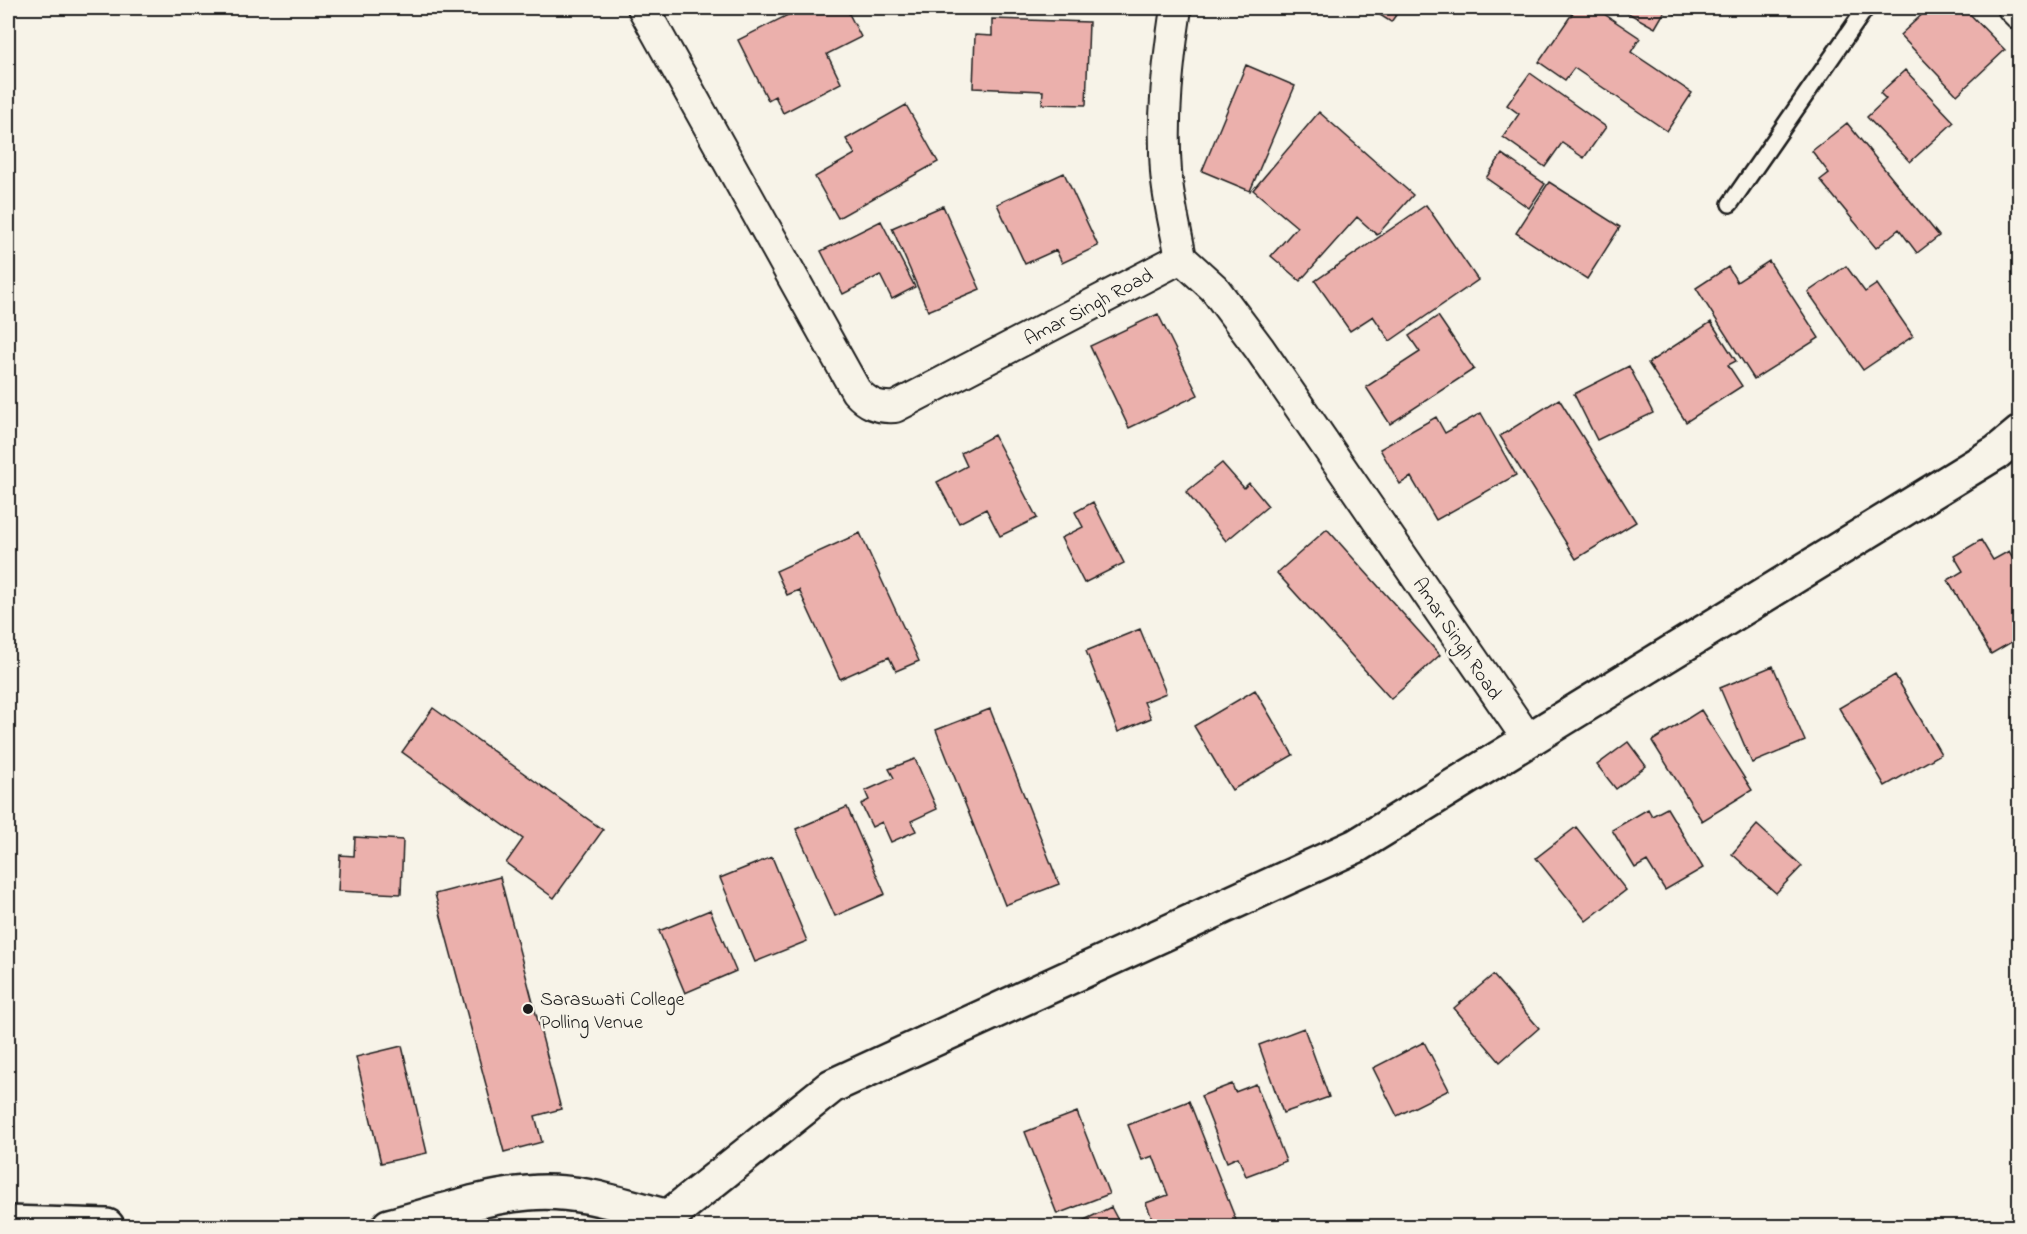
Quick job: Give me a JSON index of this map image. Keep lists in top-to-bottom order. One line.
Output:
{"streets":{"street":["Amar Singh Road"]},"places":["Saraswati College Polling Venue"]}
